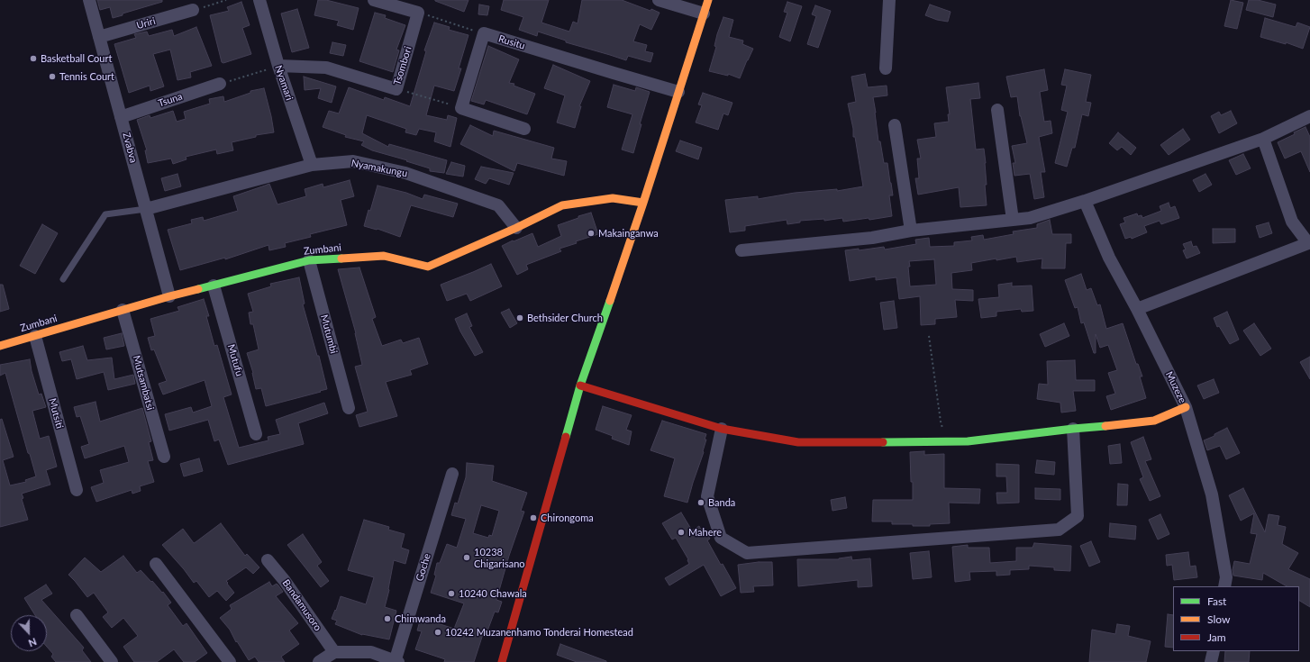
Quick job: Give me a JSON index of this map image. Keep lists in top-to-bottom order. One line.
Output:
{"streets":{"street":["Uriri","Rusitu","Tsombori","Nyamari","Tsuna","Zvabva","Nyamakungu","Zumbani","Mutumbi","Mutufu","Mutsambatsi","Muzeze","Mutsiti","Goche","Bandamusoro"]},"crossings":[["Uriri","Zvabva"],["Tsombori","Nyamari"],["Nyamari","Nyamakungu"],["Tsuna","Zvabva"],["Zvabva","Nyamakungu"],["Zvabva","Zumbani"],["Nyamakungu","Zumbani"],["Zumbani","Mutumbi"],["Zumbani","Mutufu"],["Zumbani","Mutsambatsi"],["Zumbani","Mutsiti"]],"places":["Basketball Court","Tennis Court","Makainganwa","Bethsider Church","Banda","Chirongoma","Mahere","10238 Chigarisano","10240 Chawala","Chimwanda","10242 Muzanenhamo Tonderai Homestead"],"legend":["Fast","Slow","Jam"],"north":"bottom"}
